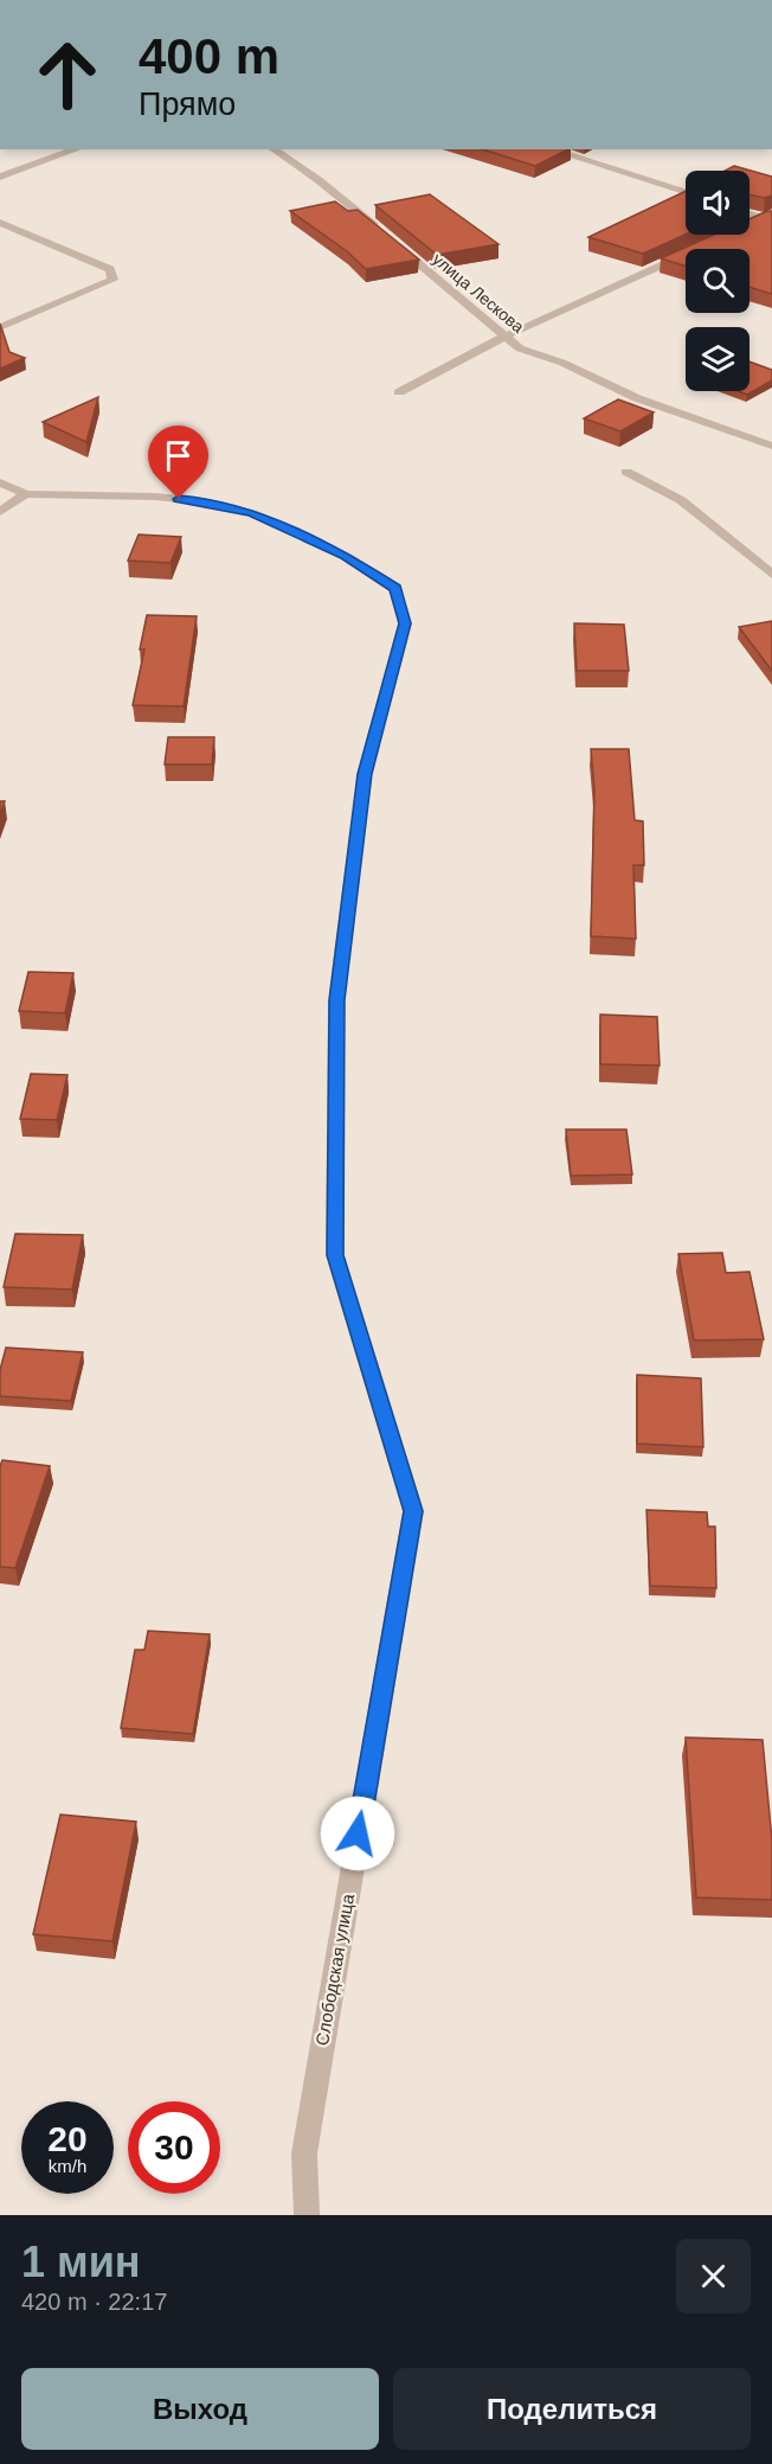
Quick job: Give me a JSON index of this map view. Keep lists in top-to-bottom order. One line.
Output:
{"streets":{"street":["улица Лескова","Слободская улица"]},"page":{"turn":["400 m","Прямо"],"speed":"20 km/h","limit":"30","heading":["1 мин","420 m · 22:17"],"buttons":["Выход","Поделиться"]}}
